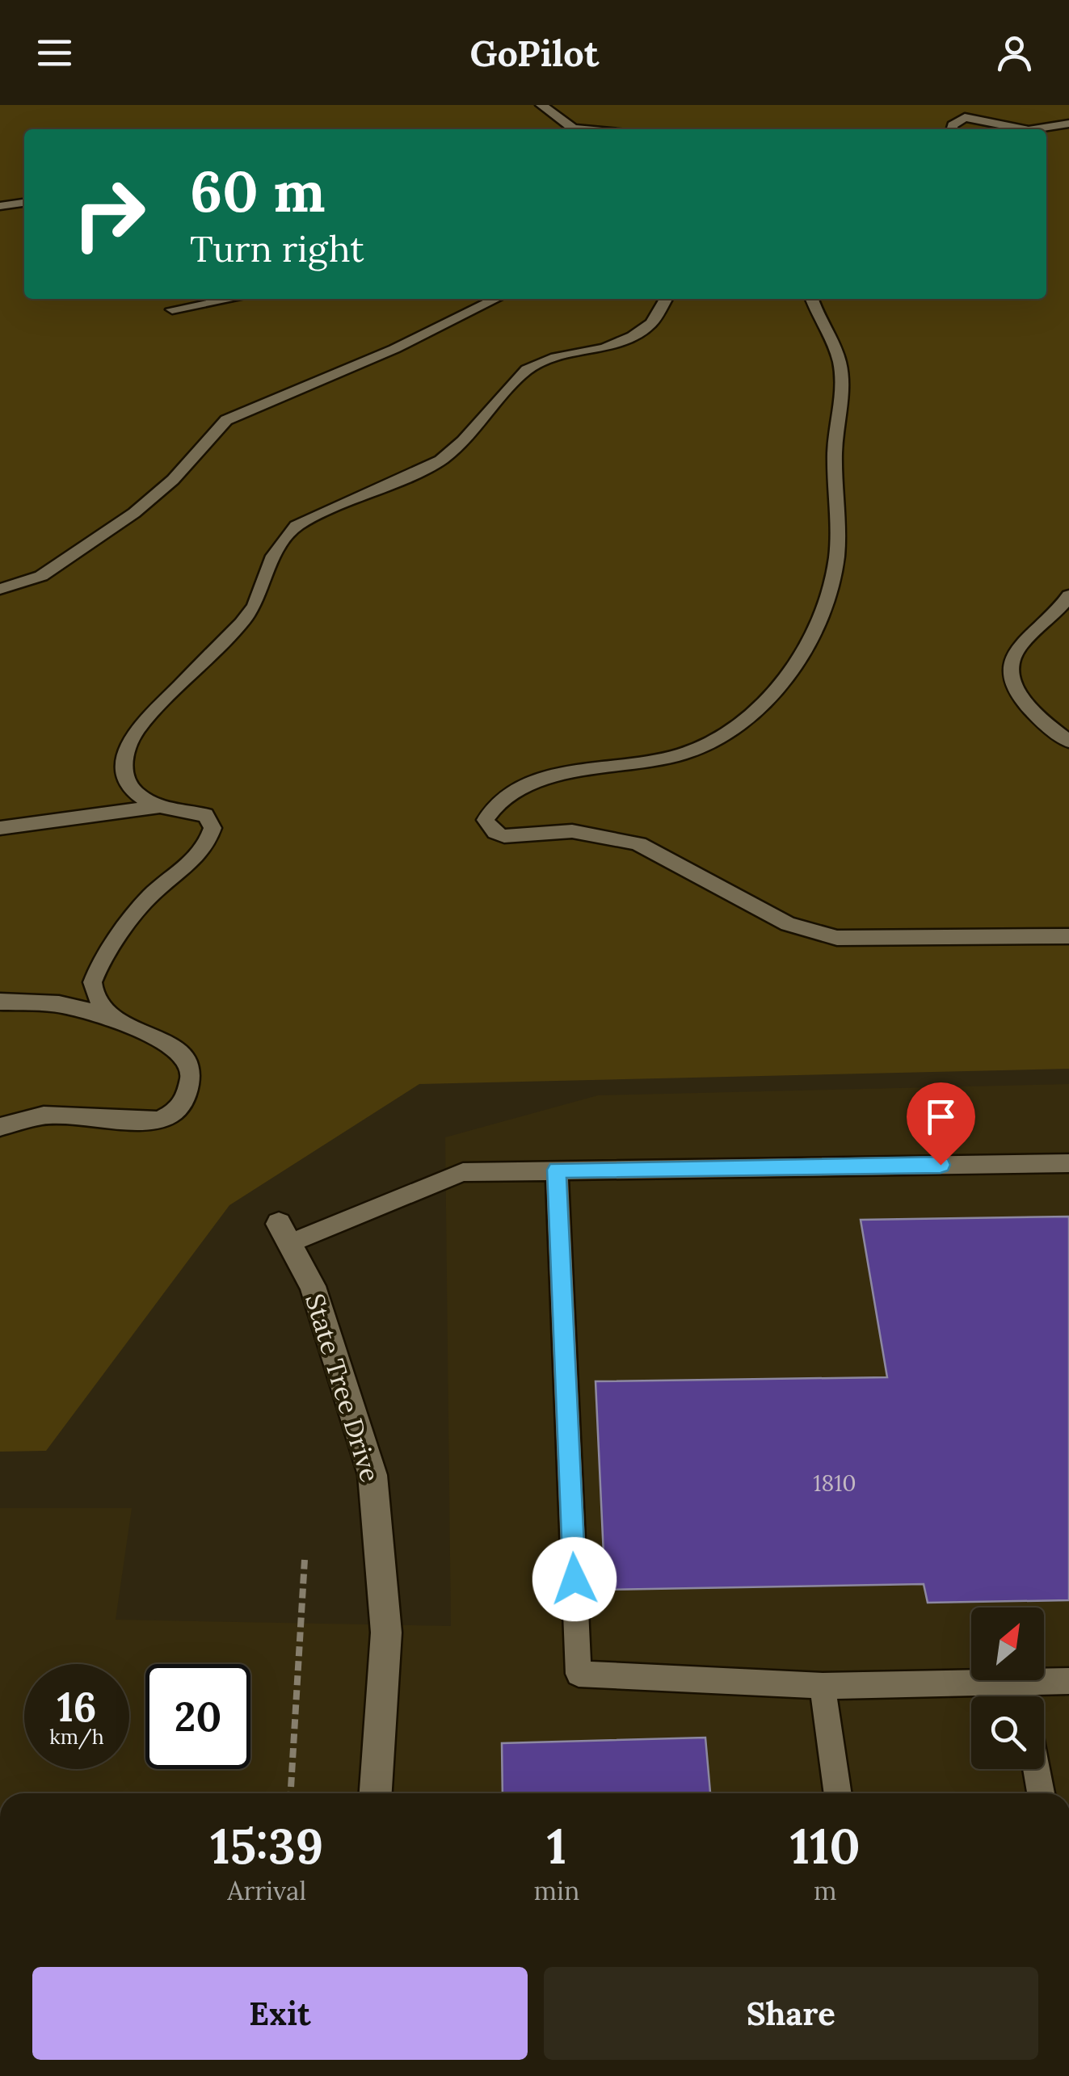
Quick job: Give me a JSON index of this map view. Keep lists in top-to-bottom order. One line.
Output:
{"streets":{"street":["State Tree Drive"]},"house_numbers":["1810"],"north":"top right","page":{"header":"GoPilot","turn":["60 m","Turn right"],"speed":"16 km/h","limit":"20","eta":["15:39","Arrival","1","min","110","m"],"buttons":["Exit","Share"]}}
